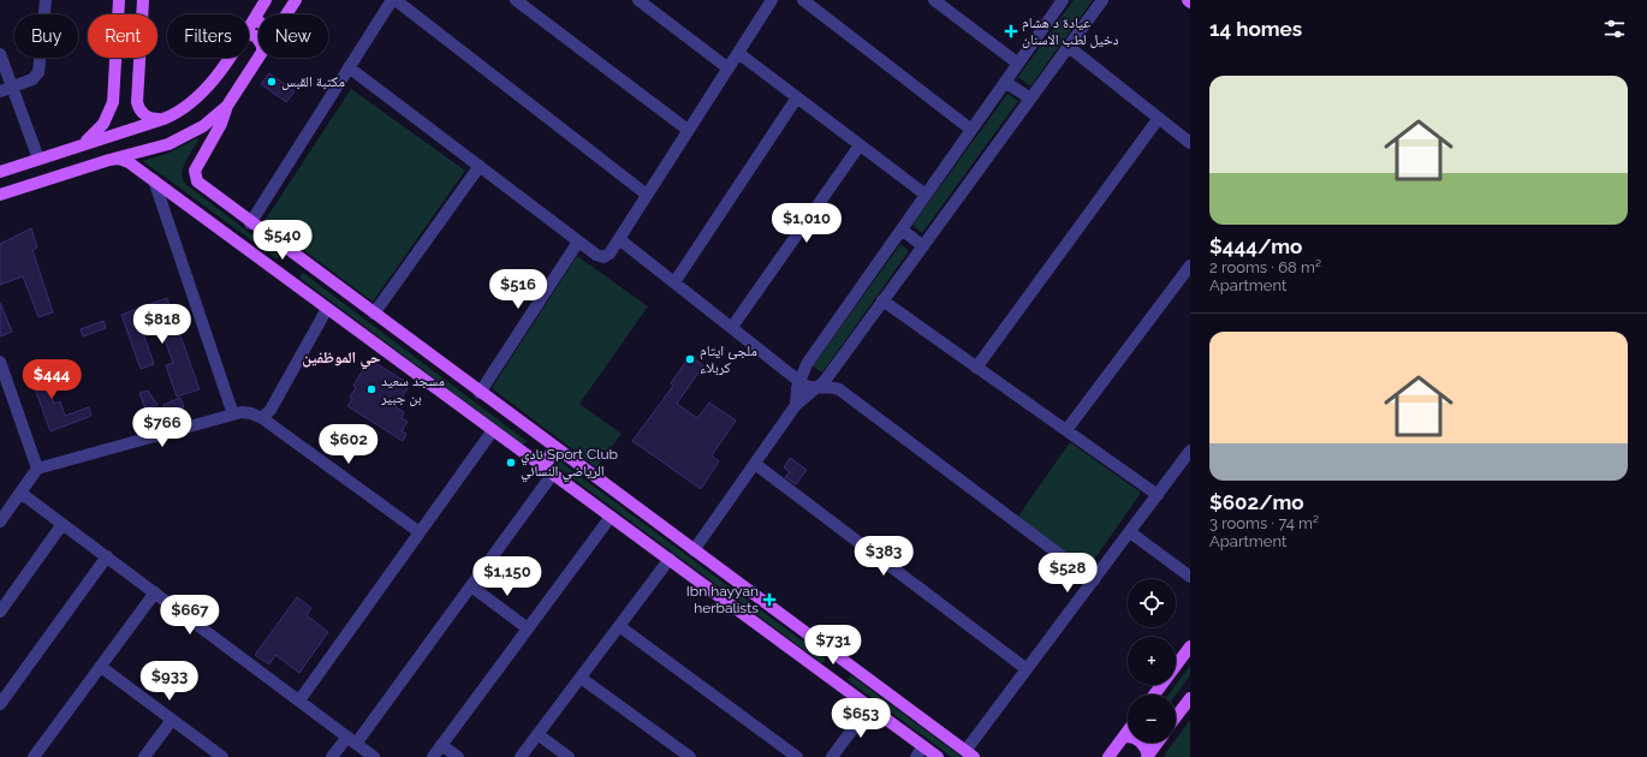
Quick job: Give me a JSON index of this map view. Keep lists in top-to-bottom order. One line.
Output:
{"districts":["حي الموظفين"],"places":{"health":["عيادة د هشام دخيل لطب الاسنان","Ibn hayyan herbalists"],"other":["مكتبة القبس","ملجئ ايتام كربلاء","مسجد سعيد بن جبير","نادي Sport Club الرياضي النسائي"]},"page":{"heading":"14 homes","chip":["Buy","Rent","Filters","New"],"list":[{"name":"$444/mo","note":"2 rooms · 68 m² · Apartment"},{"name":"$602/mo","note":"3 rooms · 74 m² · Apartment"}],"price":["$1,010","$540","$516","$818","$444","$766","$602","$383","$528","$1,150","$667","$731","$933","$653"],"map_buttons":["+","−"]}}
